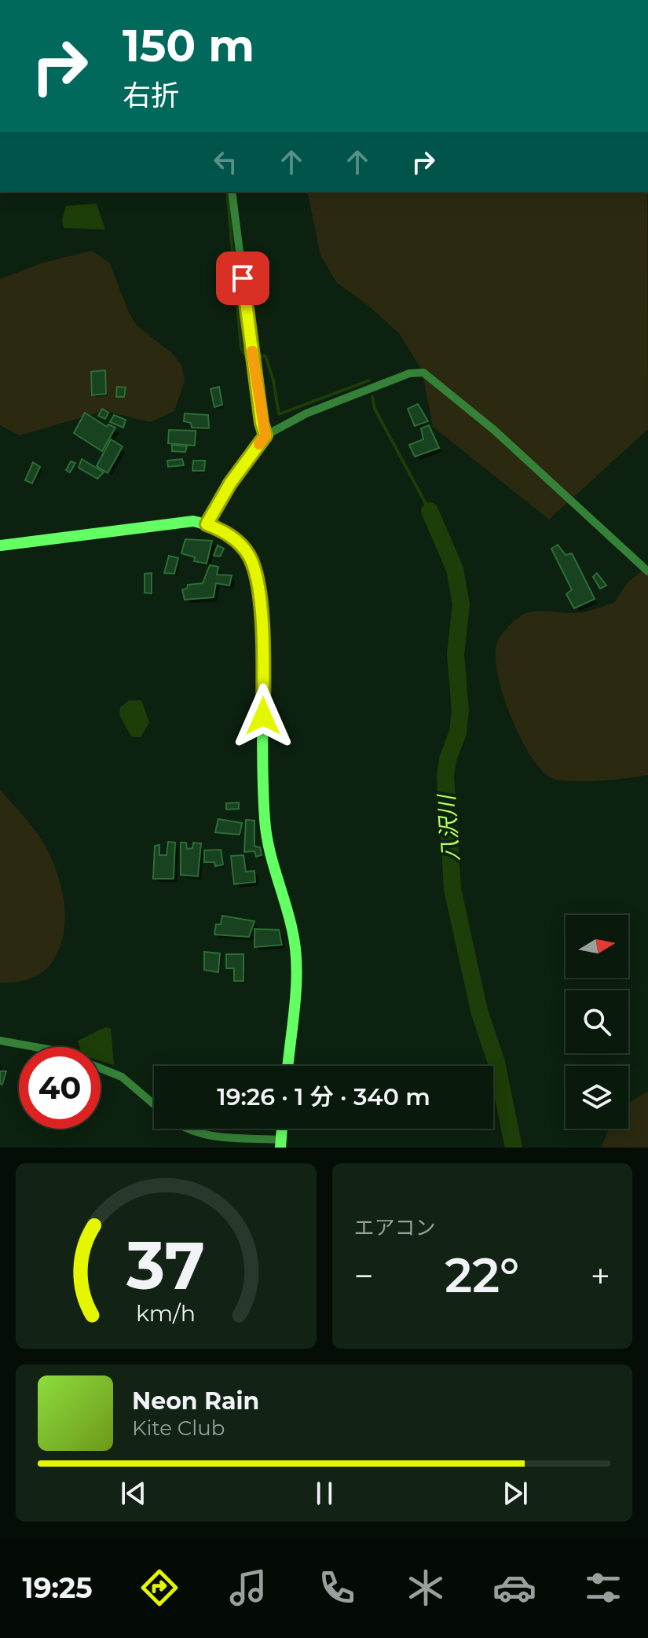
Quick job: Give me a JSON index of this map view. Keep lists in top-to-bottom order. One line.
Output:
{"water":["八沢川"],"north":"right","page":{"turn":["150 m","右折"],"limit":"40","trip":"19:26 · 1 分 · 340 m","tile":"エアコン","heat":["−","22°","+"],"song":["Neon Rain","Kite Club"],"tabs":"19:25","gauge":["37","km/h"]}}
